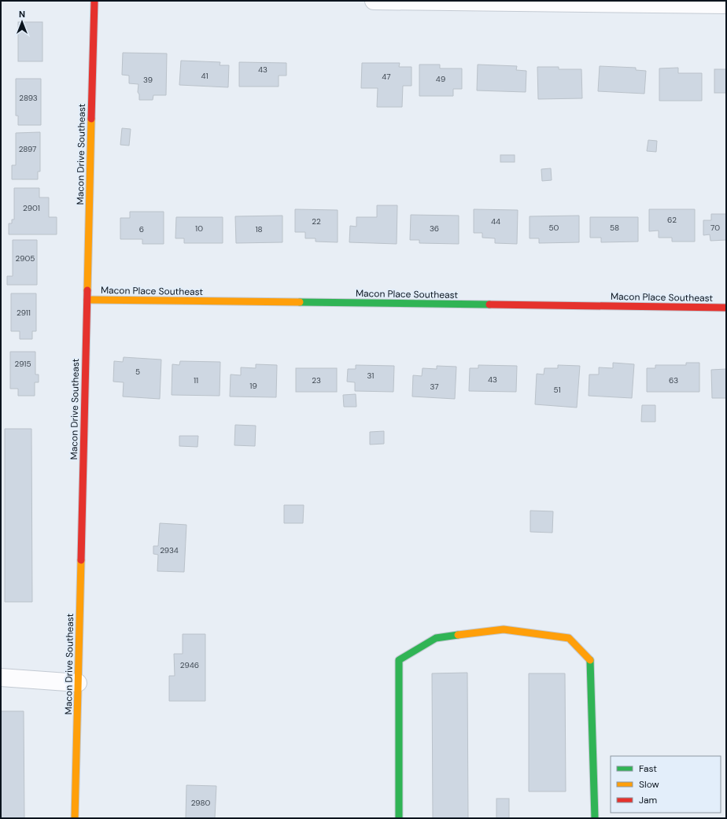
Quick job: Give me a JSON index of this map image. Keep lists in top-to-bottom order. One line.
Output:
{"streets":{"street":["Macon Drive Southeast","Macon Place Southeast"]},"crossings":[["Macon Drive Southeast","Macon Place Southeast"]],"house_numbers":["43","41","47","49","39","2893","2897","2901","62","22","44","50","58","70","10","36","6","18","2905","2911","2915","5","31","43","11","23","63","19","37","51","2934","2946","2980"],"legend":["Fast","Slow","Jam"],"north":"top"}
